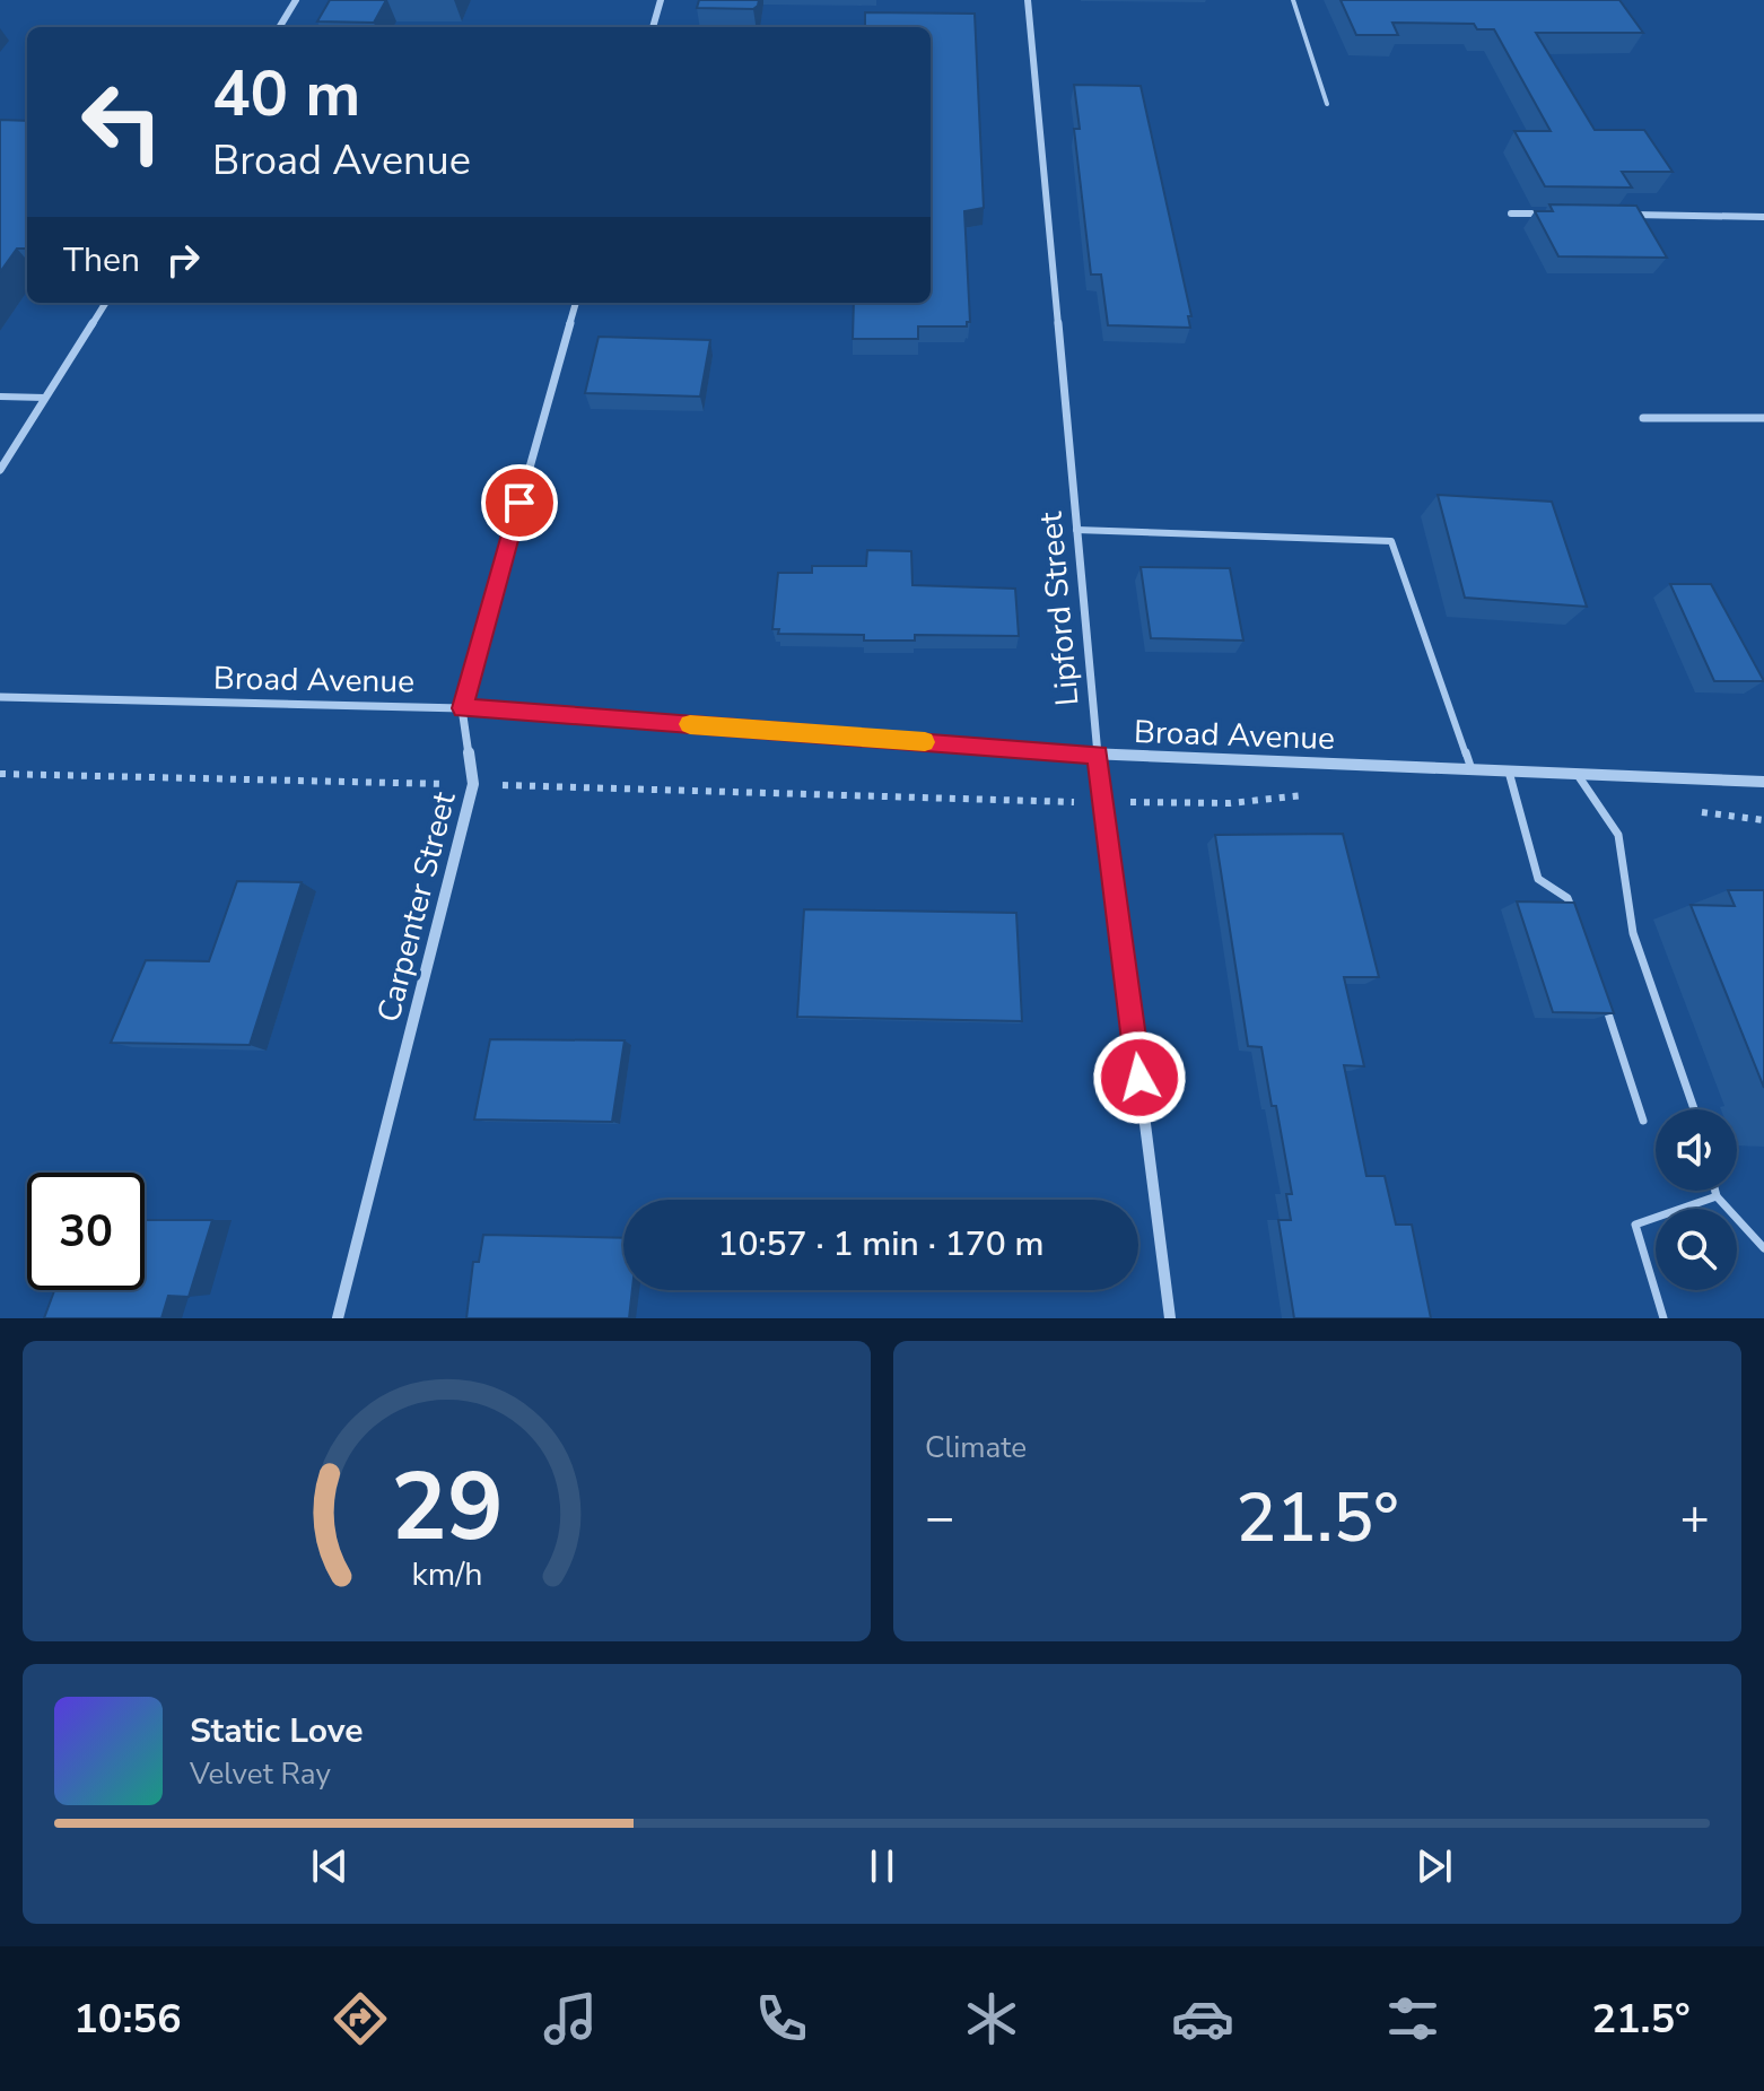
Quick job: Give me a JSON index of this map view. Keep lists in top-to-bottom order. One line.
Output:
{"streets":{"street":["Lipford Street","Broad Avenue","Carpenter Street"]},"crossings":[["Lipford Street","Broad Avenue"],["Broad Avenue","Carpenter Street"]],"page":{"turn":["40 m","Broad Avenue"],"then":"Then","limit":"30","trip":"10:57 · 1 min · 170 m","tile":"Climate","heat":["−","21.5°","+"],"song":["Static Love","Velvet Ray"],"tabs":["10:56","21.5°"],"gauge":["29","km/h"]}}
